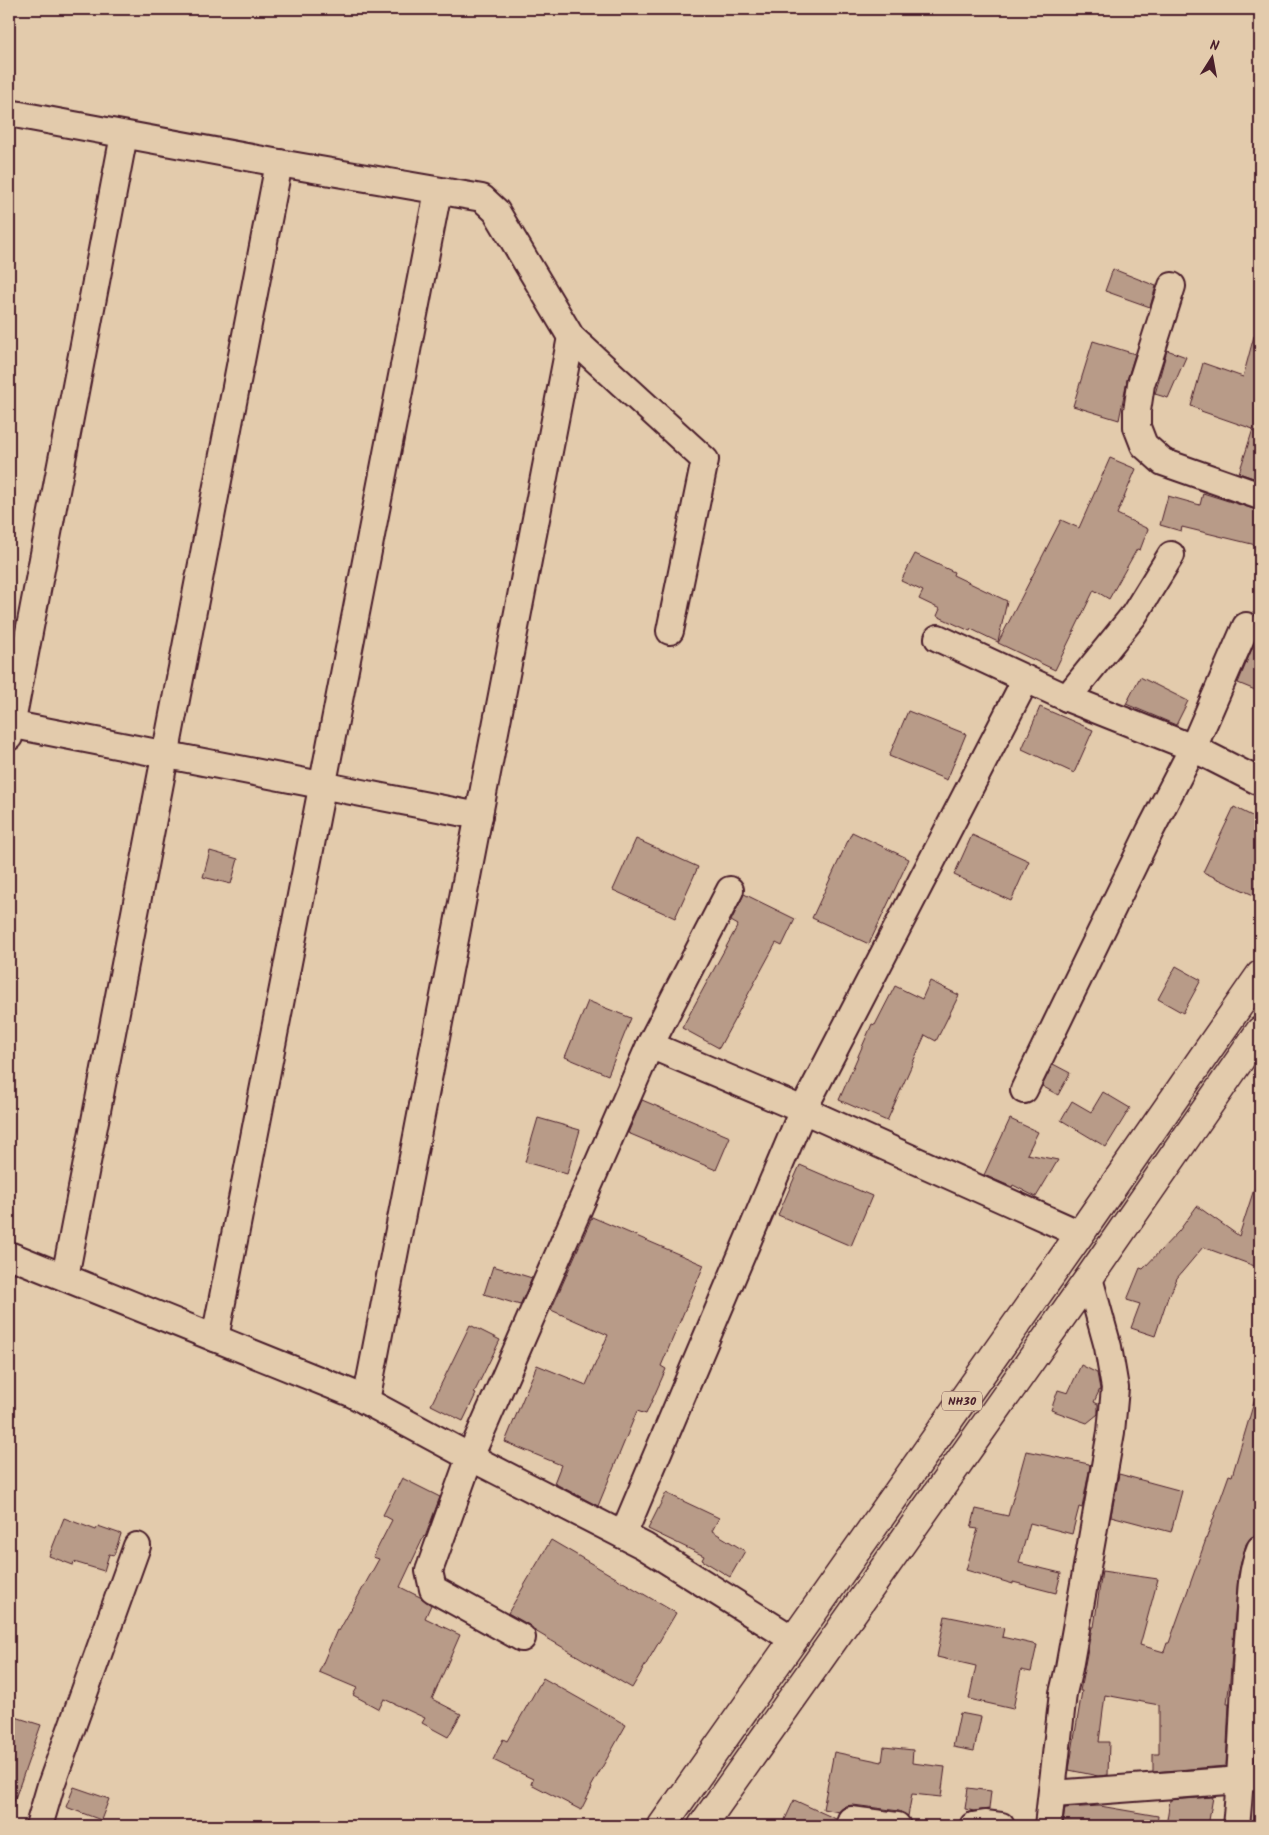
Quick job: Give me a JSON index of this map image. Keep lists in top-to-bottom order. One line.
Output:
{"streets":{"highway":["NH30"]},"north":"top"}
